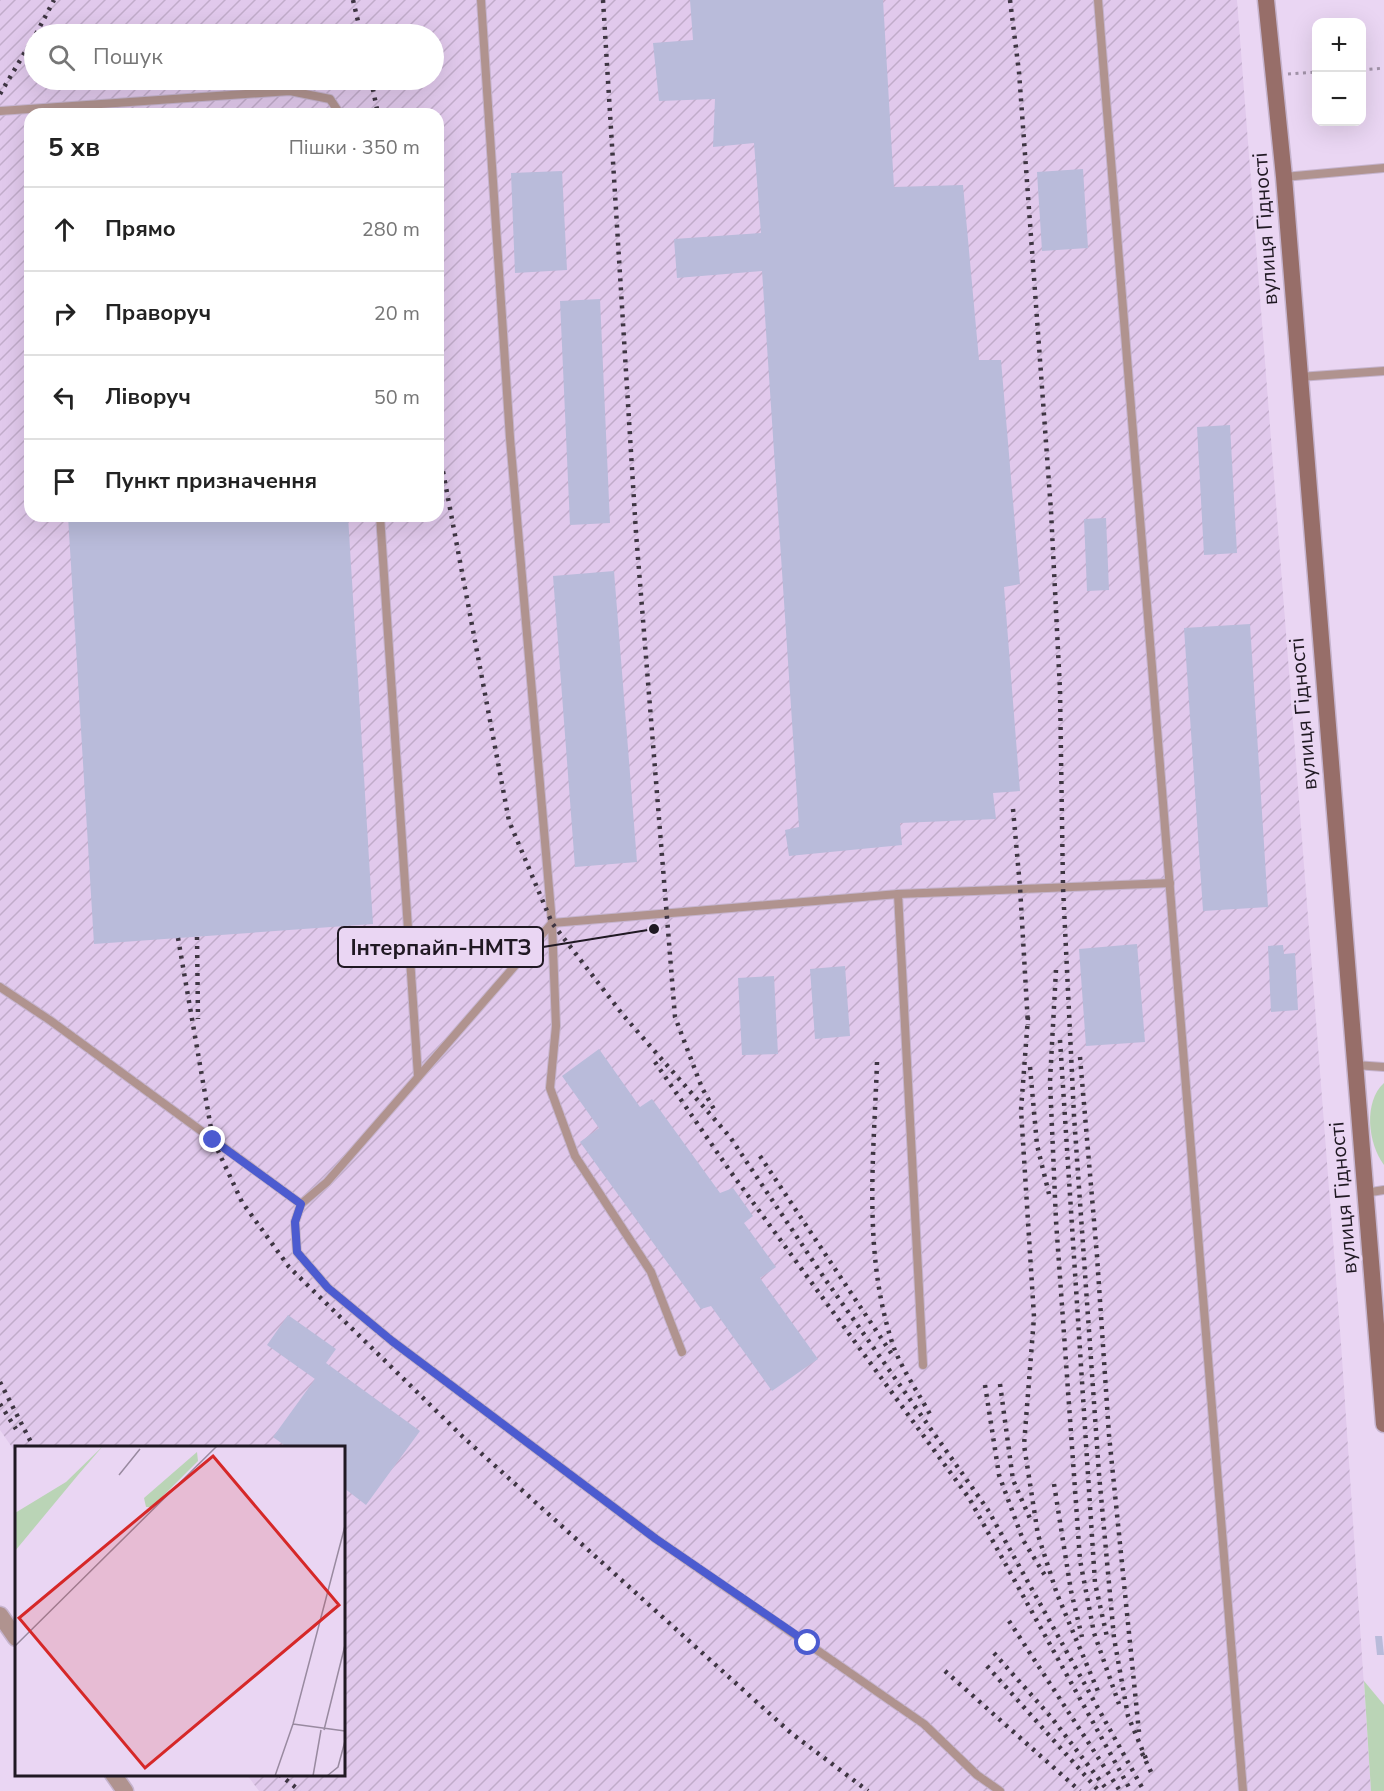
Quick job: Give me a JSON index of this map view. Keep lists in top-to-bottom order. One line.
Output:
{"streets":{"main road":["вулиця Гідності"]},"places":["Інтерпайп-НМТЗ"],"page":{"map_buttons":["+","−"],"search":"Пошук","heading":["5 хв","Пішки · 350 m"],"list":[["Прямо","280 m"],["Праворуч","20 m"],["Ліворуч","50 m"],"Пункт призначення"]}}
